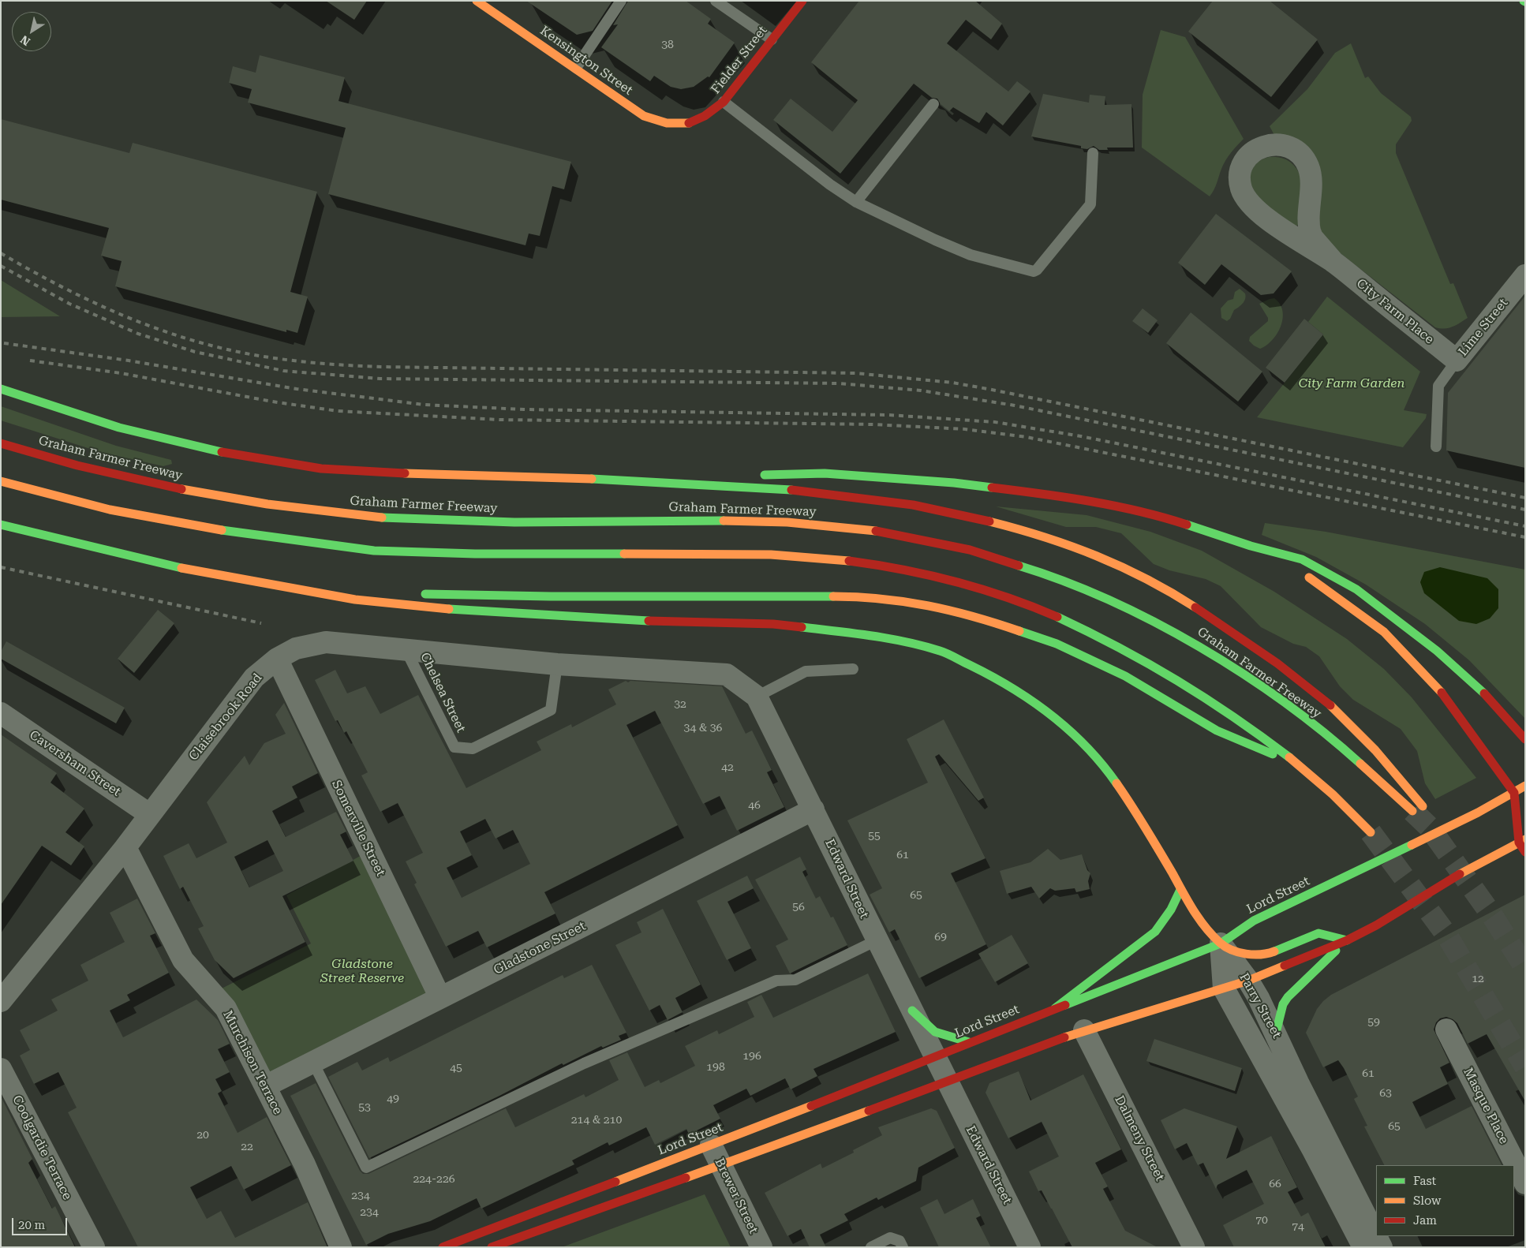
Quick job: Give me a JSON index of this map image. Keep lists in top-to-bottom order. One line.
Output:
{"streets":{"main road":["Fielder Street","Kensington Street","Graham Farmer Freeway","Lord Street"],"street":["City Farm Place","Lime Street","Claisebrook Road","Caversham Street","Somerville Street","Edward Street","Gladstone Street","Parry Street","Murchison Terrace","Masque Place","Dalmeny Street","Coolgardie Terrace","Brewer Street"],"lane":["Chelsea Street"]},"crossings":[["Fielder Street","Kensington Street"],["City Farm Place","Lime Street"],["Chelsea Street","Claisebrook Road"],["Chelsea Street","Edward Street"],["Claisebrook Road","Caversham Street"],["Claisebrook Road","Somerville Street"],["Claisebrook Road","Edward Street"],["Claisebrook Road","Murchison Terrace"],["Somerville Street","Gladstone Street"],["Edward Street","Lord Street"],["Edward Street","Gladstone Street"],["Lord Street","Parry Street"],["Lord Street","Brewer Street"],["Gladstone Street","Murchison Terrace"]],"parks":["City Farm Garden","Gladstone Street Reserve"],"house_numbers":["38","32","34 & 36","42","46","55","61","65","56","69","12","59","196","198","45","61","63","49","53","214 & 210","65","20","22","224-226","66","234","234","70","74"],"legend":["Fast","Slow","Jam"],"scale_bar":"20 m","north":"bottom left"}
